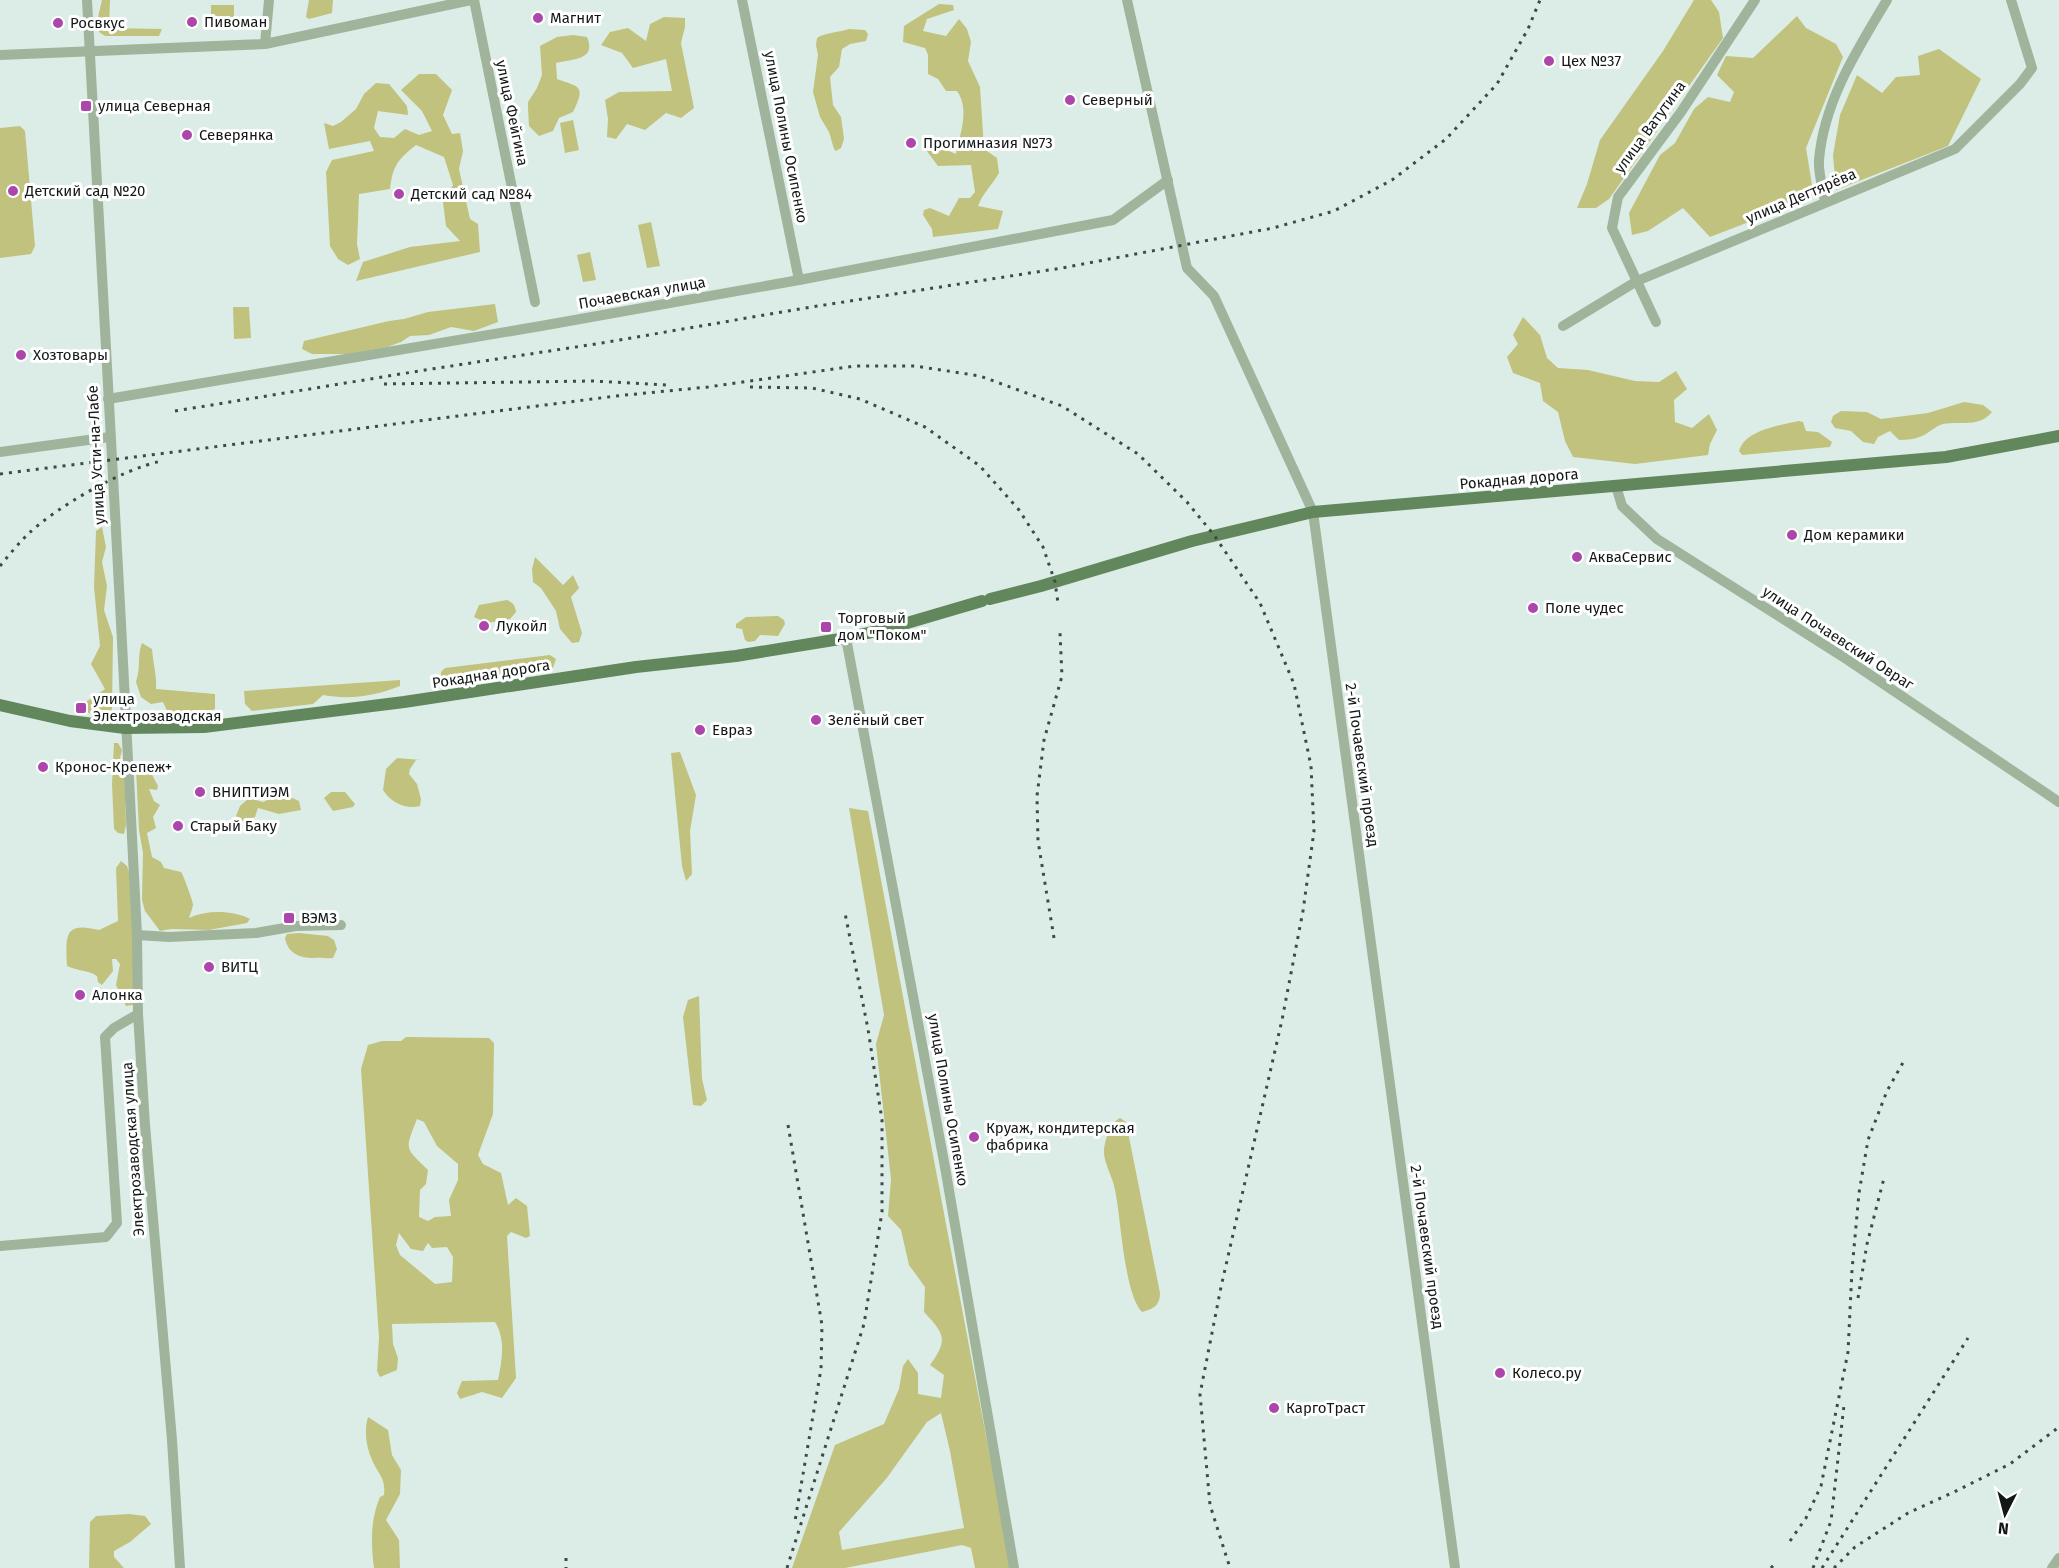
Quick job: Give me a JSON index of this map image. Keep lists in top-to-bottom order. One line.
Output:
{"streets":{"main road":["Рокадная дорога"],"street":["улица Фейгина","улица Ватутина","улица Полины Осипенко","улица Дегтярёва","Почаевская улица","улица Усти-на-Лабе","улица Почаевский Овраг","2-й Почаевский проезд","Электрозаводская улица"]},"crossings":[["улица Ватутина","улица Дегтярёва"],["улица Полины Осипенко","Почаевская улица"],["улица Полины Осипенко","Рокадная дорога"],["Почаевская улица","улица Усти-на-Лабе"],["Почаевская улица","2-й Почаевский проезд"],["улица Усти-на-Лабе","Рокадная дорога"],["улица Усти-на-Лабе","Электрозаводская улица"],["Рокадная дорога","улица Почаевский Овраг"],["Рокадная дорога","2-й Почаевский проезд"],["Рокадная дорога","Электрозаводская улица"]],"places":{"other":["Магнит","Пивоман","Росвкус","Цех №37","Северный","Северянка","Прогимназия №73","Детский сад №20","Детский сад №84","Хозтовары","Дом керамики","АкваСервис","Поле чудес","Лукойл","Зелёный свет","Евраз","Кронос-Крепеж+","ВНИПТИЭМ","Старый Баку","ВИТЦ","Алонка","Круаж, кондитерская фабрика","Колесо.ру","КаргоТраст"],"transit":["улица Северная","Торговый дом \"Поком\"","улица Электрозаводская","ВЭМЗ"]},"north":"bottom"}
